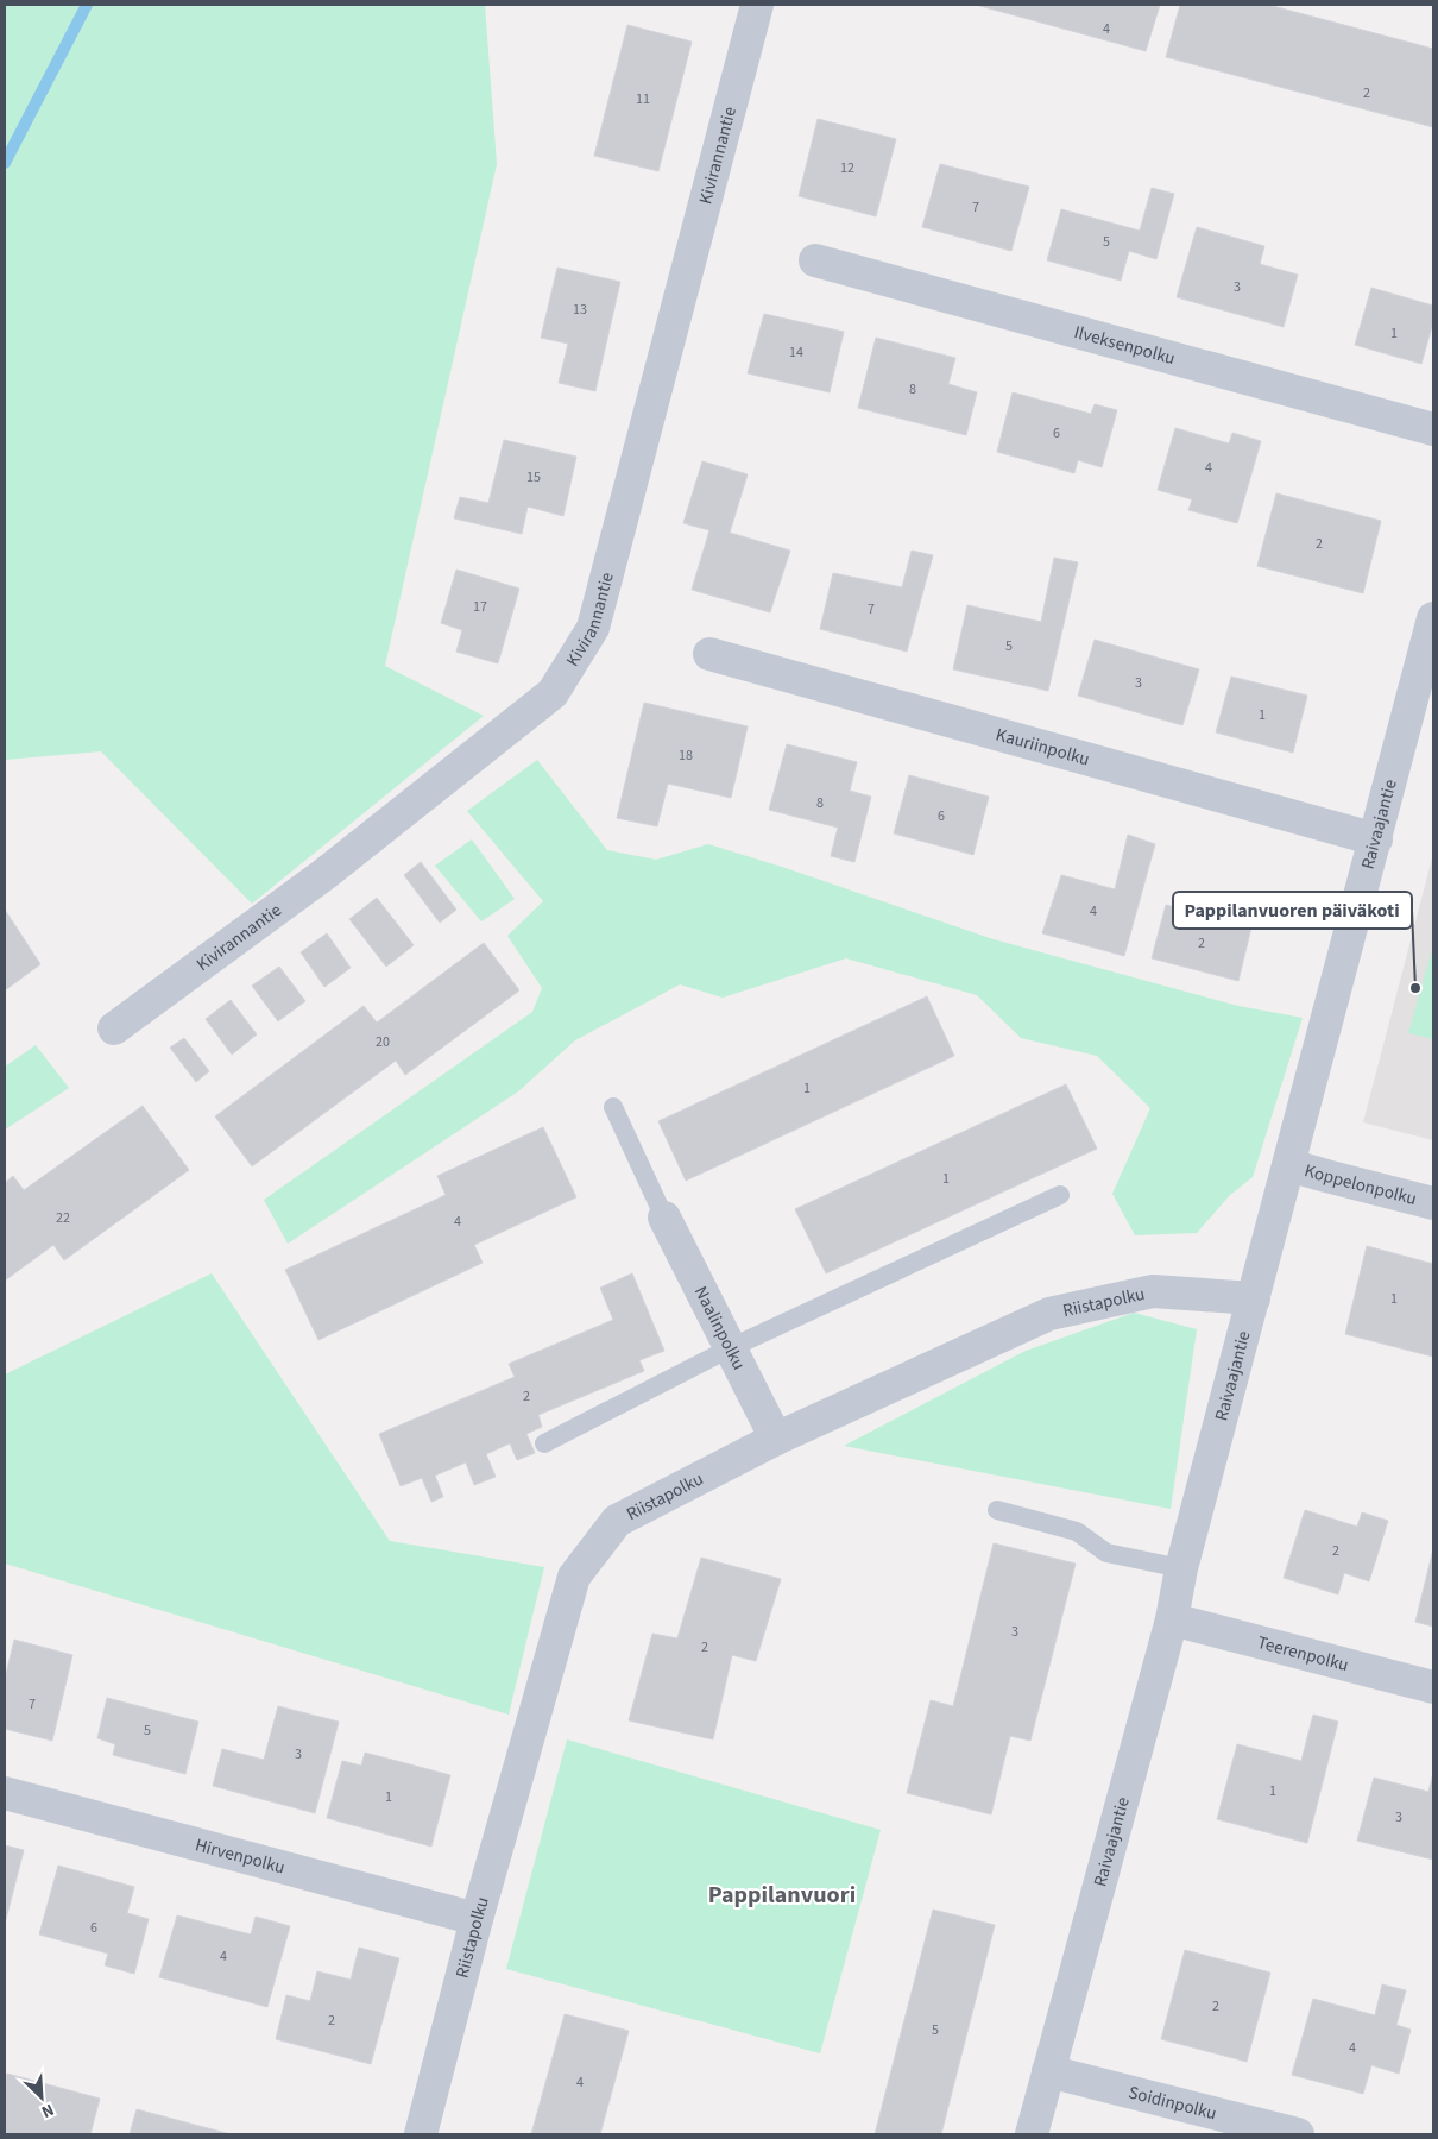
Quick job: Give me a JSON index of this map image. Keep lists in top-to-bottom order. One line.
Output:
{"streets":{"street":["Kivirannantie","Ilveksenpolku","Kauriinpolku","Raivaajantie","Koppelonpolku","Riistapolku","Naalinpolku","Teerenpolku","Hirvenpolku","Soidinpolku"]},"crossings":[["Kauriinpolku","Raivaajantie"],["Raivaajantie","Koppelonpolku"],["Raivaajantie","Riistapolku"],["Raivaajantie","Teerenpolku"],["Raivaajantie","Soidinpolku"],["Riistapolku","Naalinpolku"],["Riistapolku","Hirvenpolku"]],"districts":["Pappilanvuori"],"places":["Pappilanvuoren päiväkoti"],"house_numbers":["4","2","11","12","7","5","3","13","1","14","8","6","4","15","2","17","7","5","3","1","18","8","6","4","2","20","1","1","22","4","1","2","2","3","2","7","5","3","1","1","3","6","4","2","2","5","4","4"],"north":"bottom right"}
